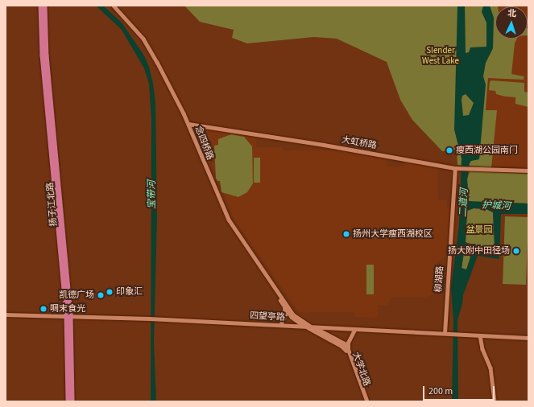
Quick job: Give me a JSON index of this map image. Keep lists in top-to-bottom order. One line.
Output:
{"streets":{"main road":["扬子江北路"],"street":["念四桥路","大虹桥路","柳湖路","四望亭路","大学北路"]},"crossings":[["念四桥路","大虹桥路"],["念四桥路","四望亭路"],["念四桥路","大学北路"],["大虹桥路","柳湖路"],["扬子江北路","四望亭路"],["柳湖路","四望亭路"],["四望亭路","大学北路"]],"water":["宝带河","二道河","护城河"],"parks":["Slender West Lake","盆景园"],"places":["瘦西湖公园南门","扬州大学瘦西湖校区","扬大附中田径场","印象汇","凯德广场","啁末食光"],"scale_bar":"200 m","north":"top"}
